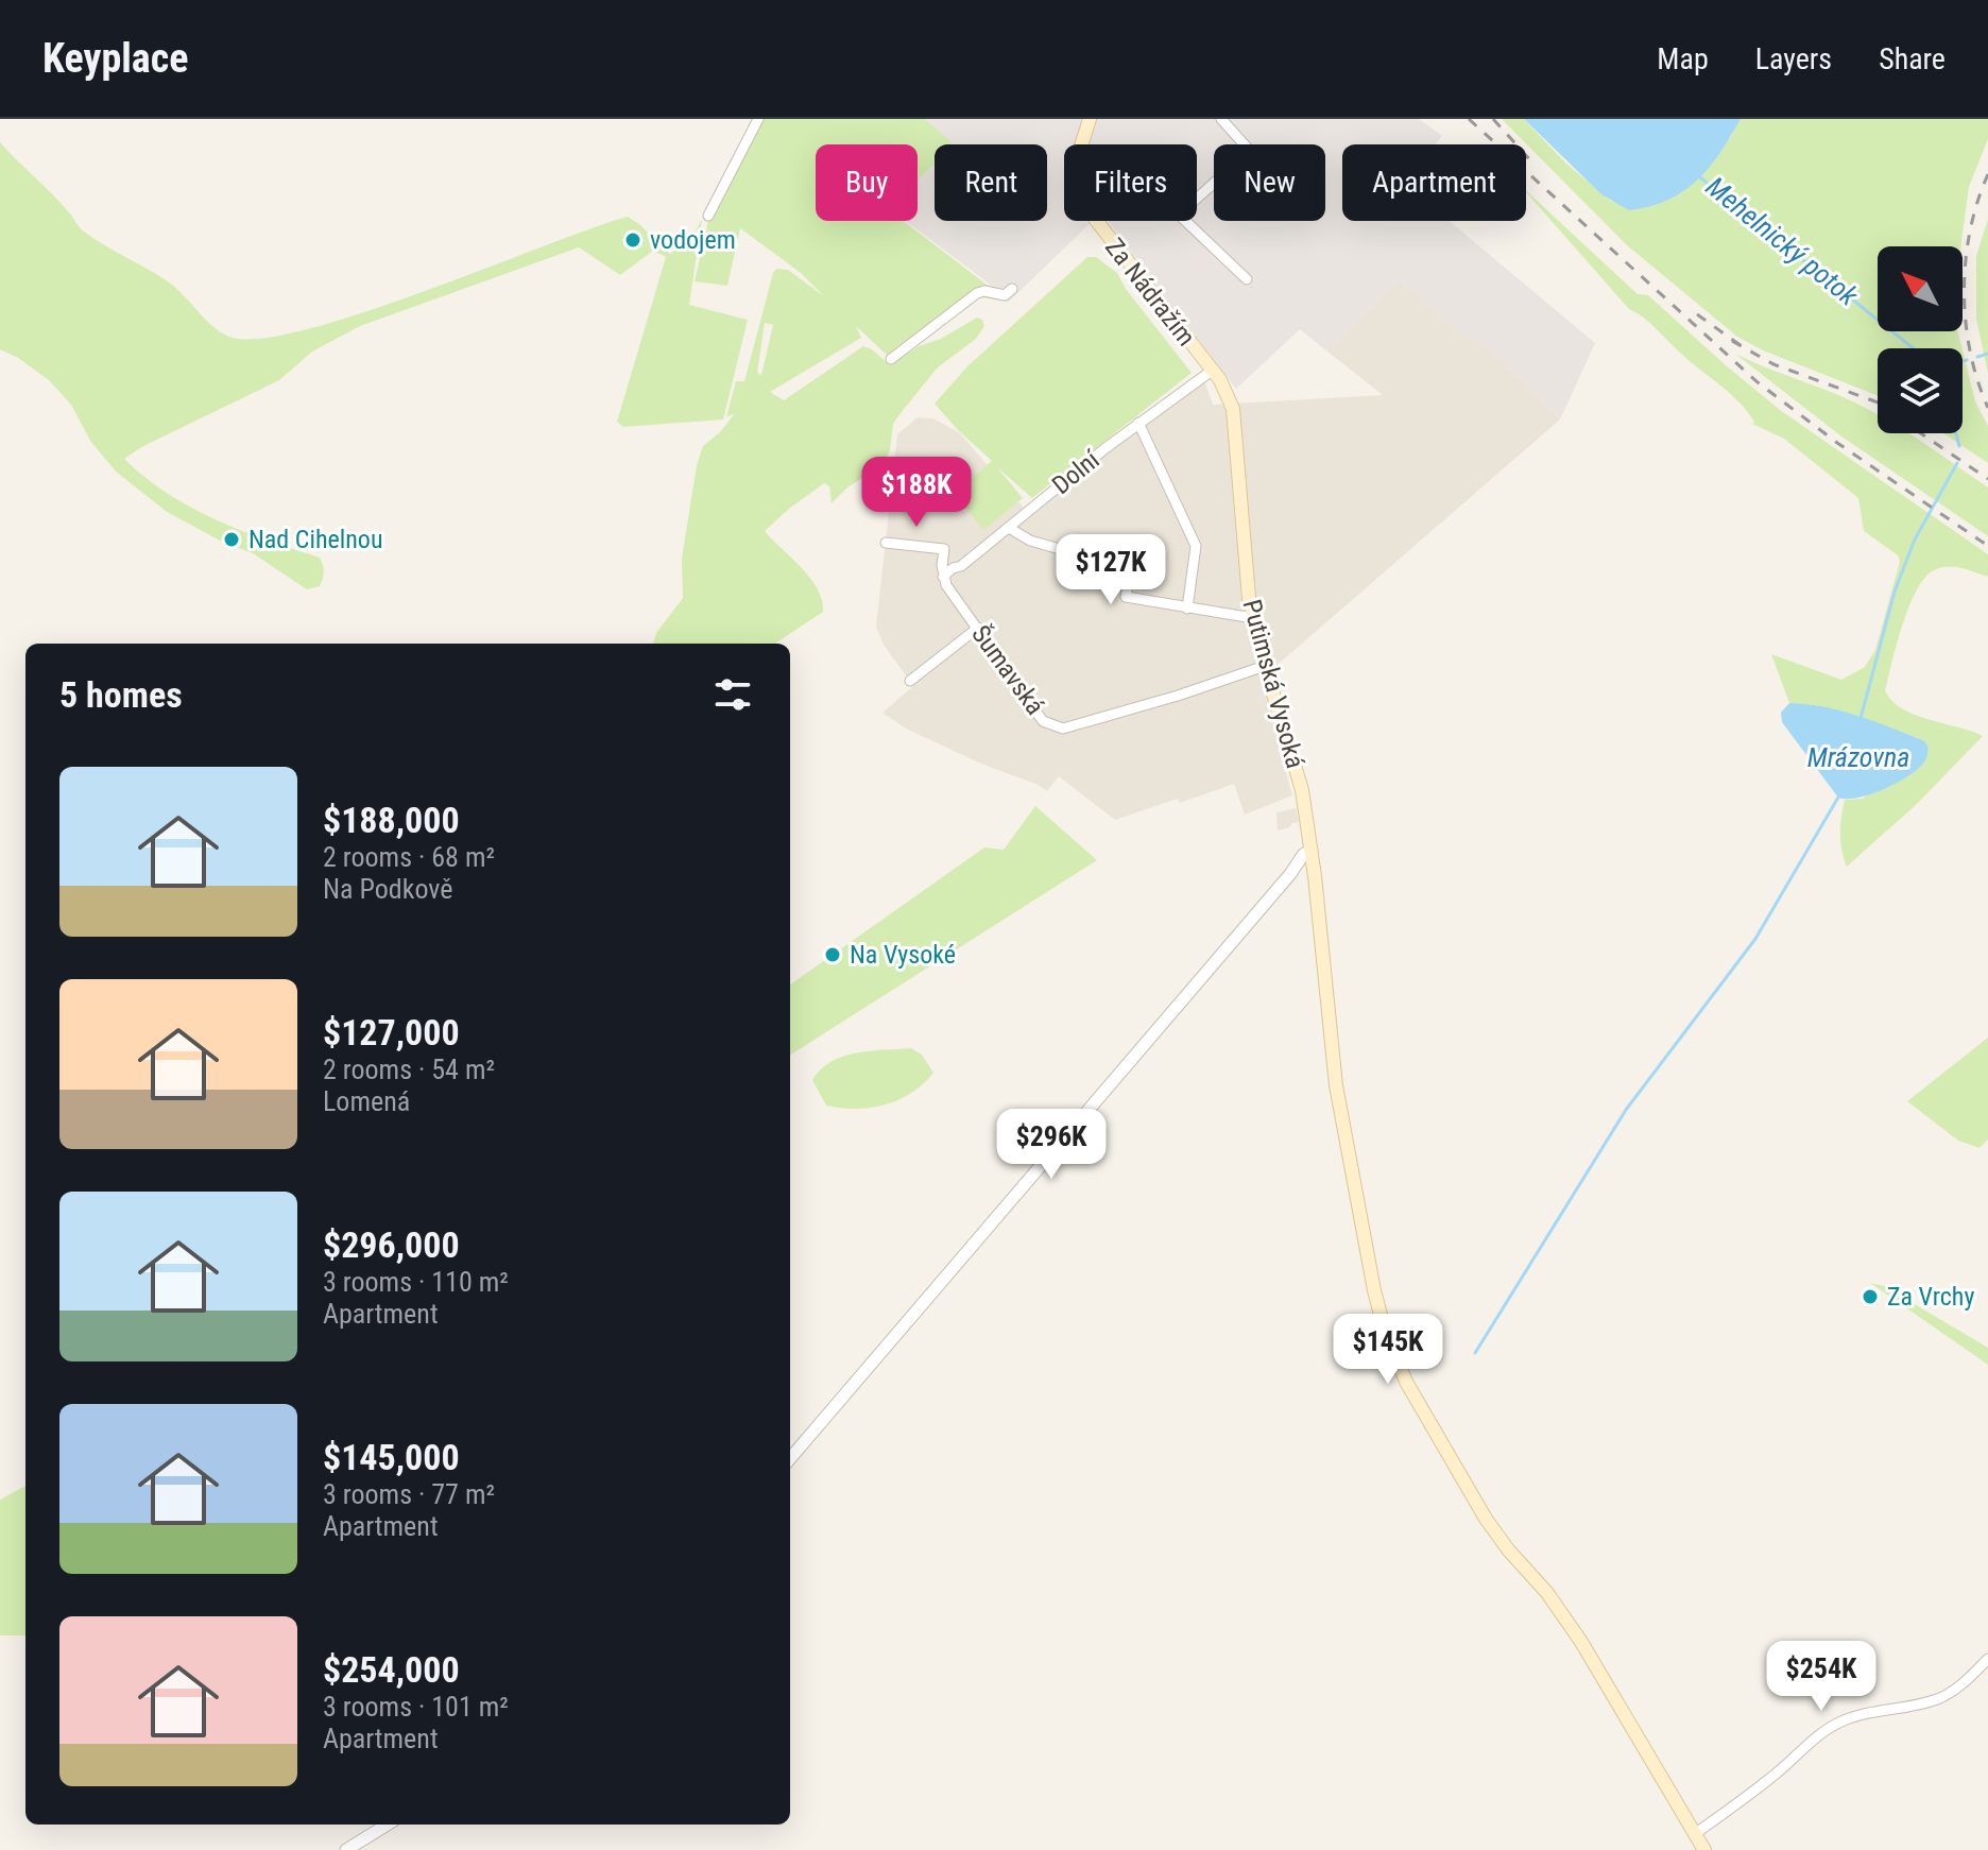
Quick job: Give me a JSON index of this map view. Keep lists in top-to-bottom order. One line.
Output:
{"streets":{"main road":["Za Nádražím","Putimská Vysoká"],"street":["Dolní","Šumavská"]},"crossings":[["Za Nádražím","Dolní"],["Za Nádražím","Putimská Vysoká"],["Dolní","Šumavská"],["Dolní","Putimská Vysoká"],["Šumavská","Putimská Vysoká"]],"water":["Mehelnický potok","Mrázovna"],"places":["vodojem","Nad Cihelnou","Na Vysoké","Za Vrchy"],"north":"top left","page":{"header":"Keyplace","nav":["Map","Layers","Share"],"chip":["Buy","Rent","Filters","New","Apartment"],"price":["$188K","$127K","$296K","$145K","$254K"],"heading":"5 homes","list":[{"name":"$188,000","note":"2 rooms · 68 m² · Na Podkově"},{"name":"$127,000","note":"2 rooms · 54 m² · Lomená"},{"name":"$296,000","note":"3 rooms · 110 m² · Apartment"},{"name":"$145,000","note":"3 rooms · 77 m² · Apartment"},{"name":"$254,000","note":"3 rooms · 101 m² · Apartment"}]}}
